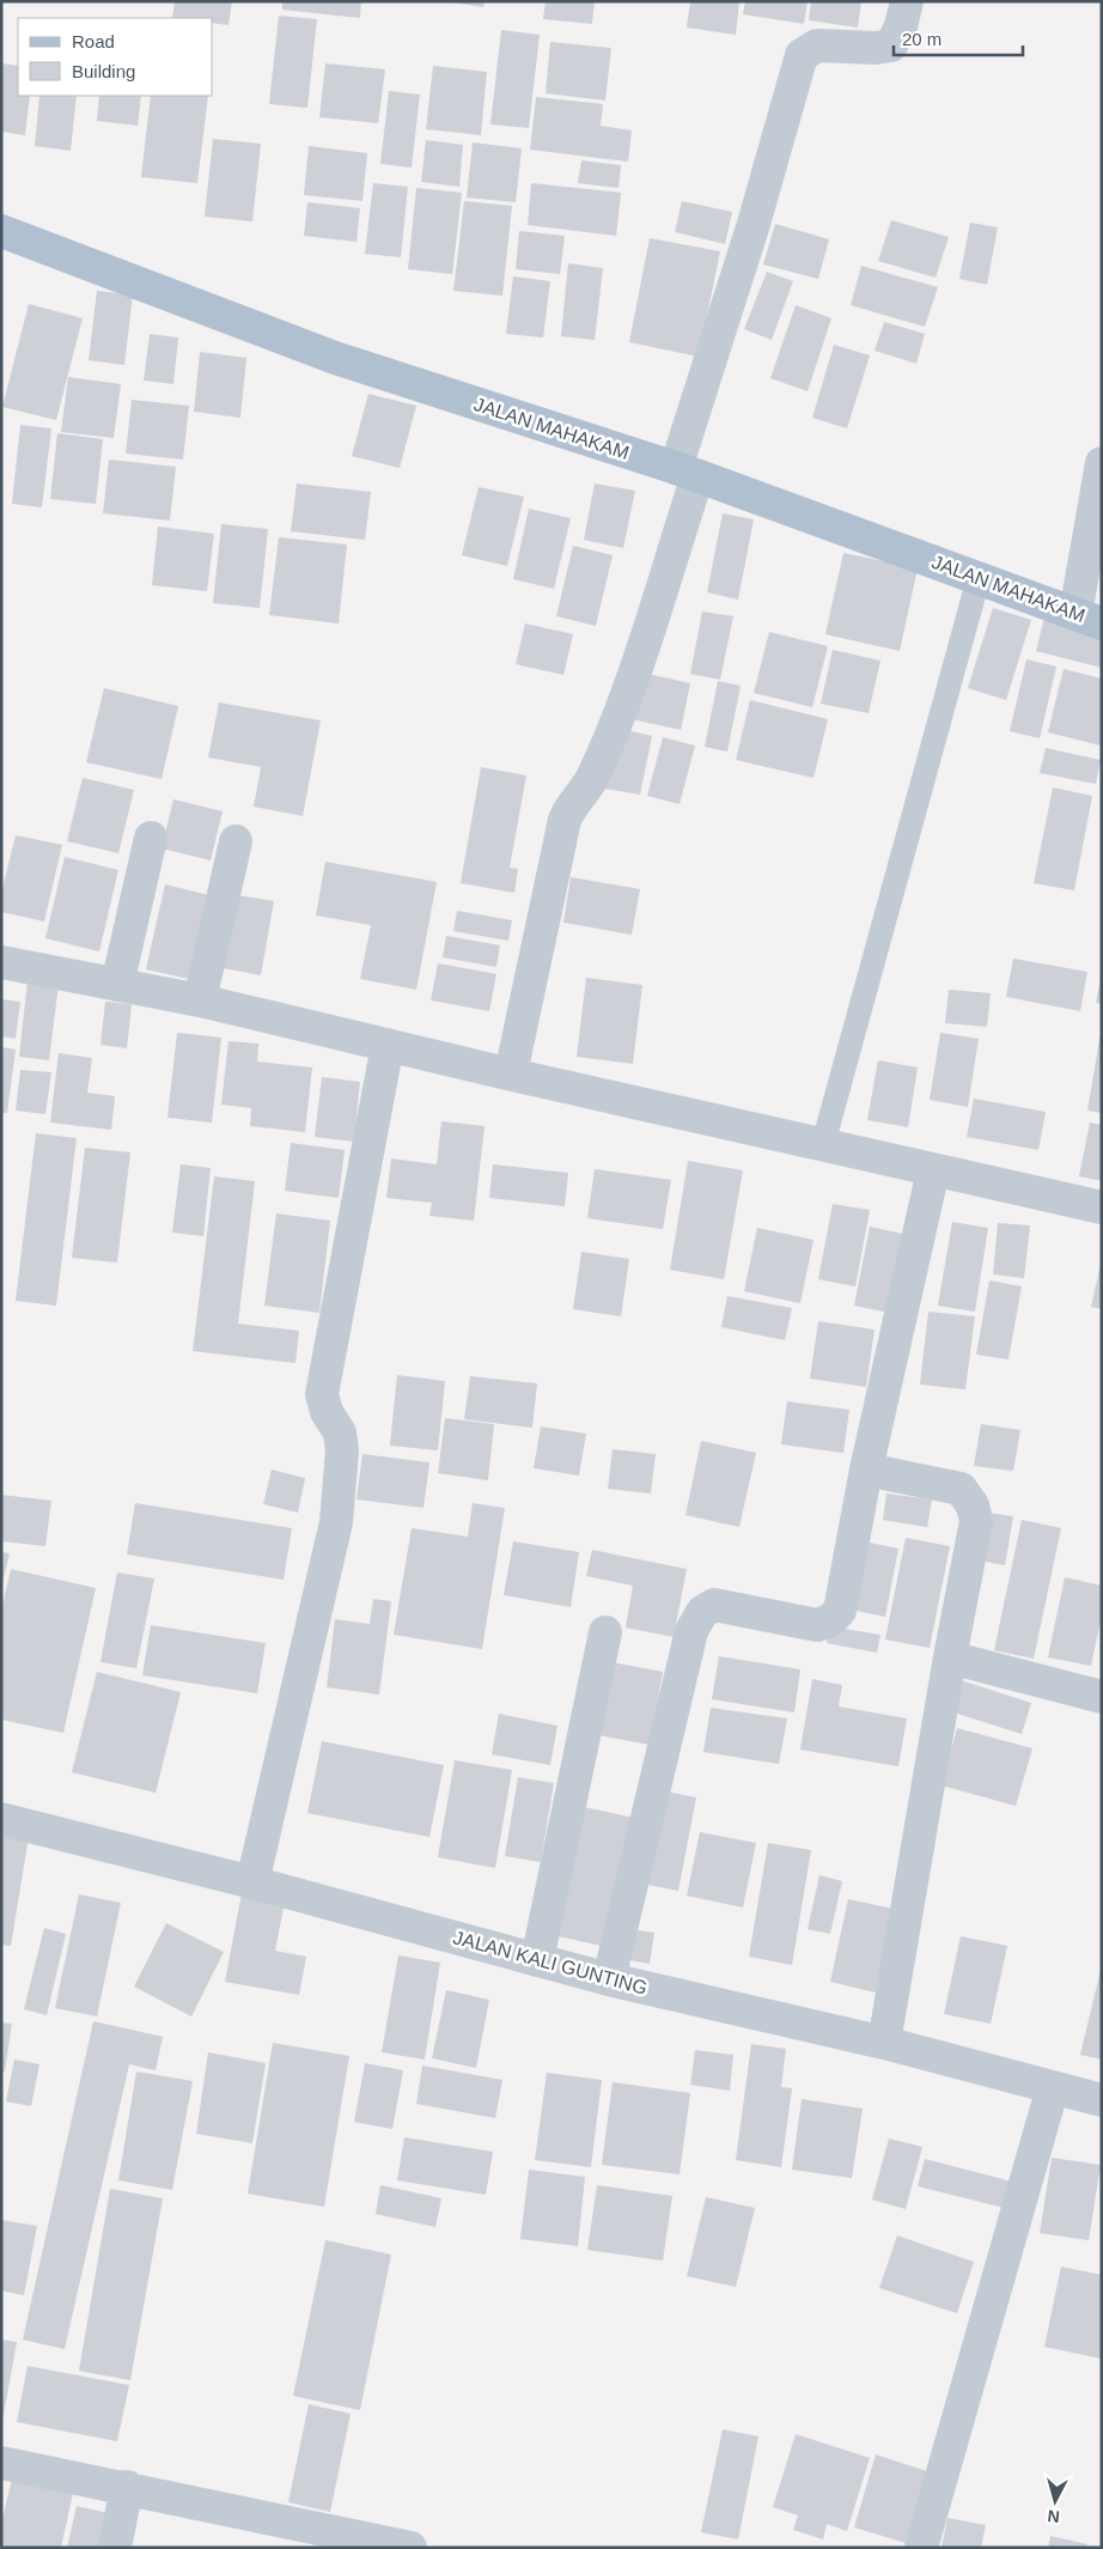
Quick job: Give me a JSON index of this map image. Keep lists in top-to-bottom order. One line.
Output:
{"streets":{"main road":["JALAN MAHAKAM"],"street":["JALAN KALI GUNTING"]},"legend":["Road","Building"],"scale_bar":"20 m","north":"bottom"}
